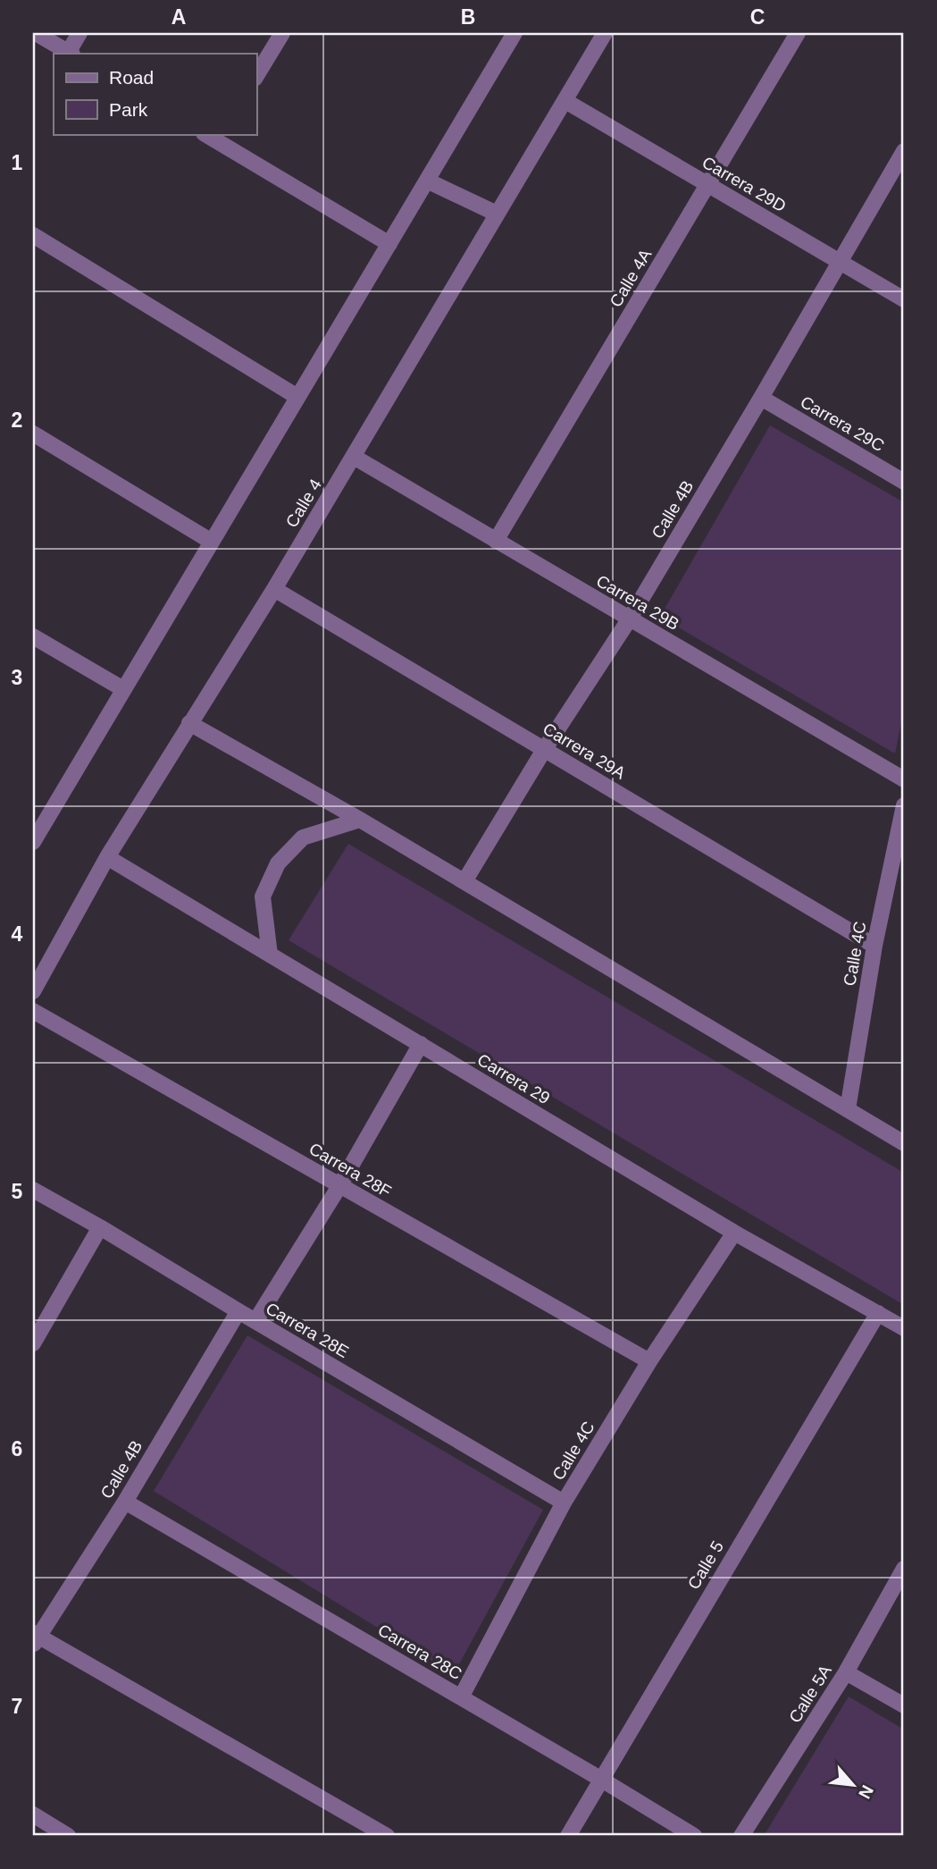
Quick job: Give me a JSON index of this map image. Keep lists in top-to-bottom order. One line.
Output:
{"streets":{"street":["Carrera 29D","Calle 4A","Carrera 29C","Calle 4","Calle 4B","Carrera 29B","Carrera 29A","Calle 4C","Carrera 29","Carrera 28F","Carrera 28E","Calle 5","Carrera 28C","Calle 5A"]},"crossings":[["Carrera 29D","Calle 4A"],["Carrera 29D","Calle 4"],["Carrera 29D","Calle 4B"],["Calle 4A","Carrera 29B"],["Carrera 29C","Calle 4B"],["Calle 4","Carrera 29B"],["Calle 4","Carrera 29A"],["Calle 4","Carrera 29"],["Calle 4B","Carrera 29B"],["Calle 4B","Carrera 29A"],["Calle 4B","Carrera 28E"],["Calle 4B","Carrera 28C"],["Carrera 29A","Calle 4C"],["Calle 4C","Carrera 29"],["Calle 4C","Carrera 28F"],["Calle 4C","Carrera 28E"],["Calle 4C","Carrera 28C"],["Carrera 29","Calle 5"],["Calle 5","Carrera 28C"]],"legend":["Road","Park"],"north":"bottom right","grid":{"columns":["A","B","C"],"rows":["1","2","3","4","5","6","7"]}}
